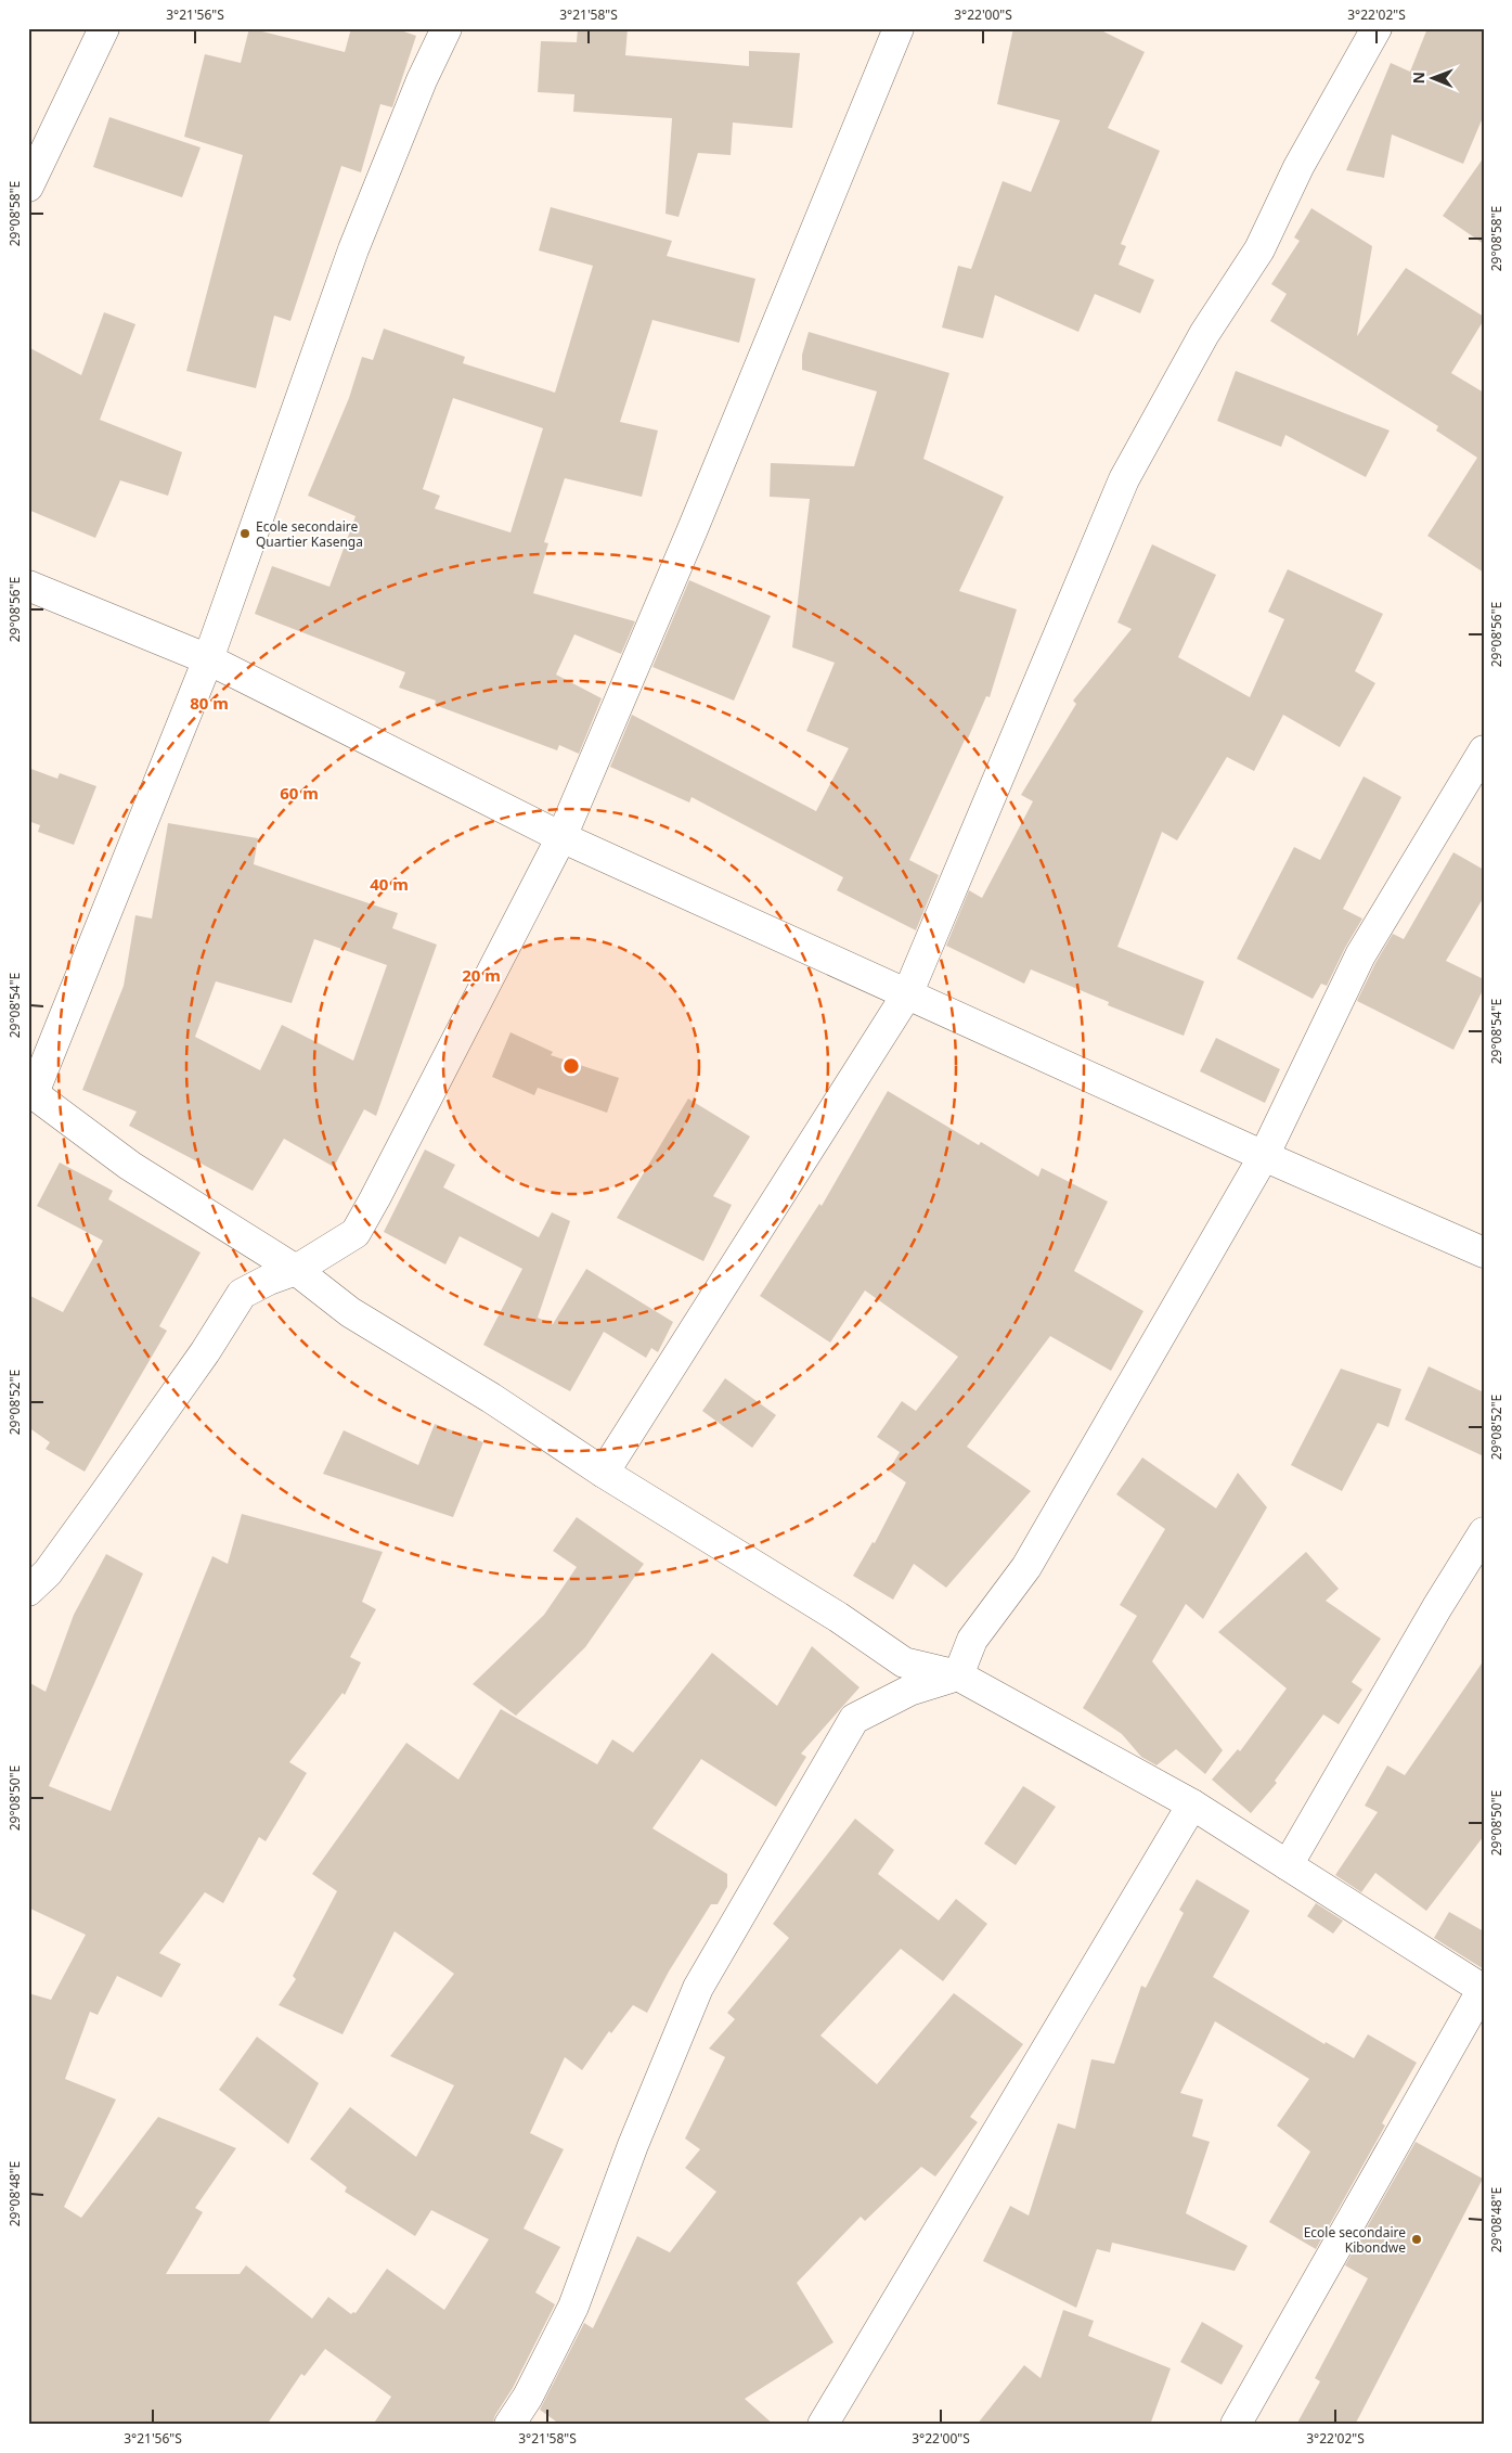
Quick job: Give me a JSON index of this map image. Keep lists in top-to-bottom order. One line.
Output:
{"places":["Ecole secondaire Quartier Kasenga","Ecole secondaire Kibondwe"],"north":"left","coordinates":["3°21'56\"S","3°21'58\"S","3°22'00\"S","3°22'02\"S","29°08'58\"E","29°08'56\"E","29°08'54\"E","29°08'52\"E","29°08'50\"E","29°08'48\"E"],"rings":["80 m","60 m","40 m","20 m"]}
